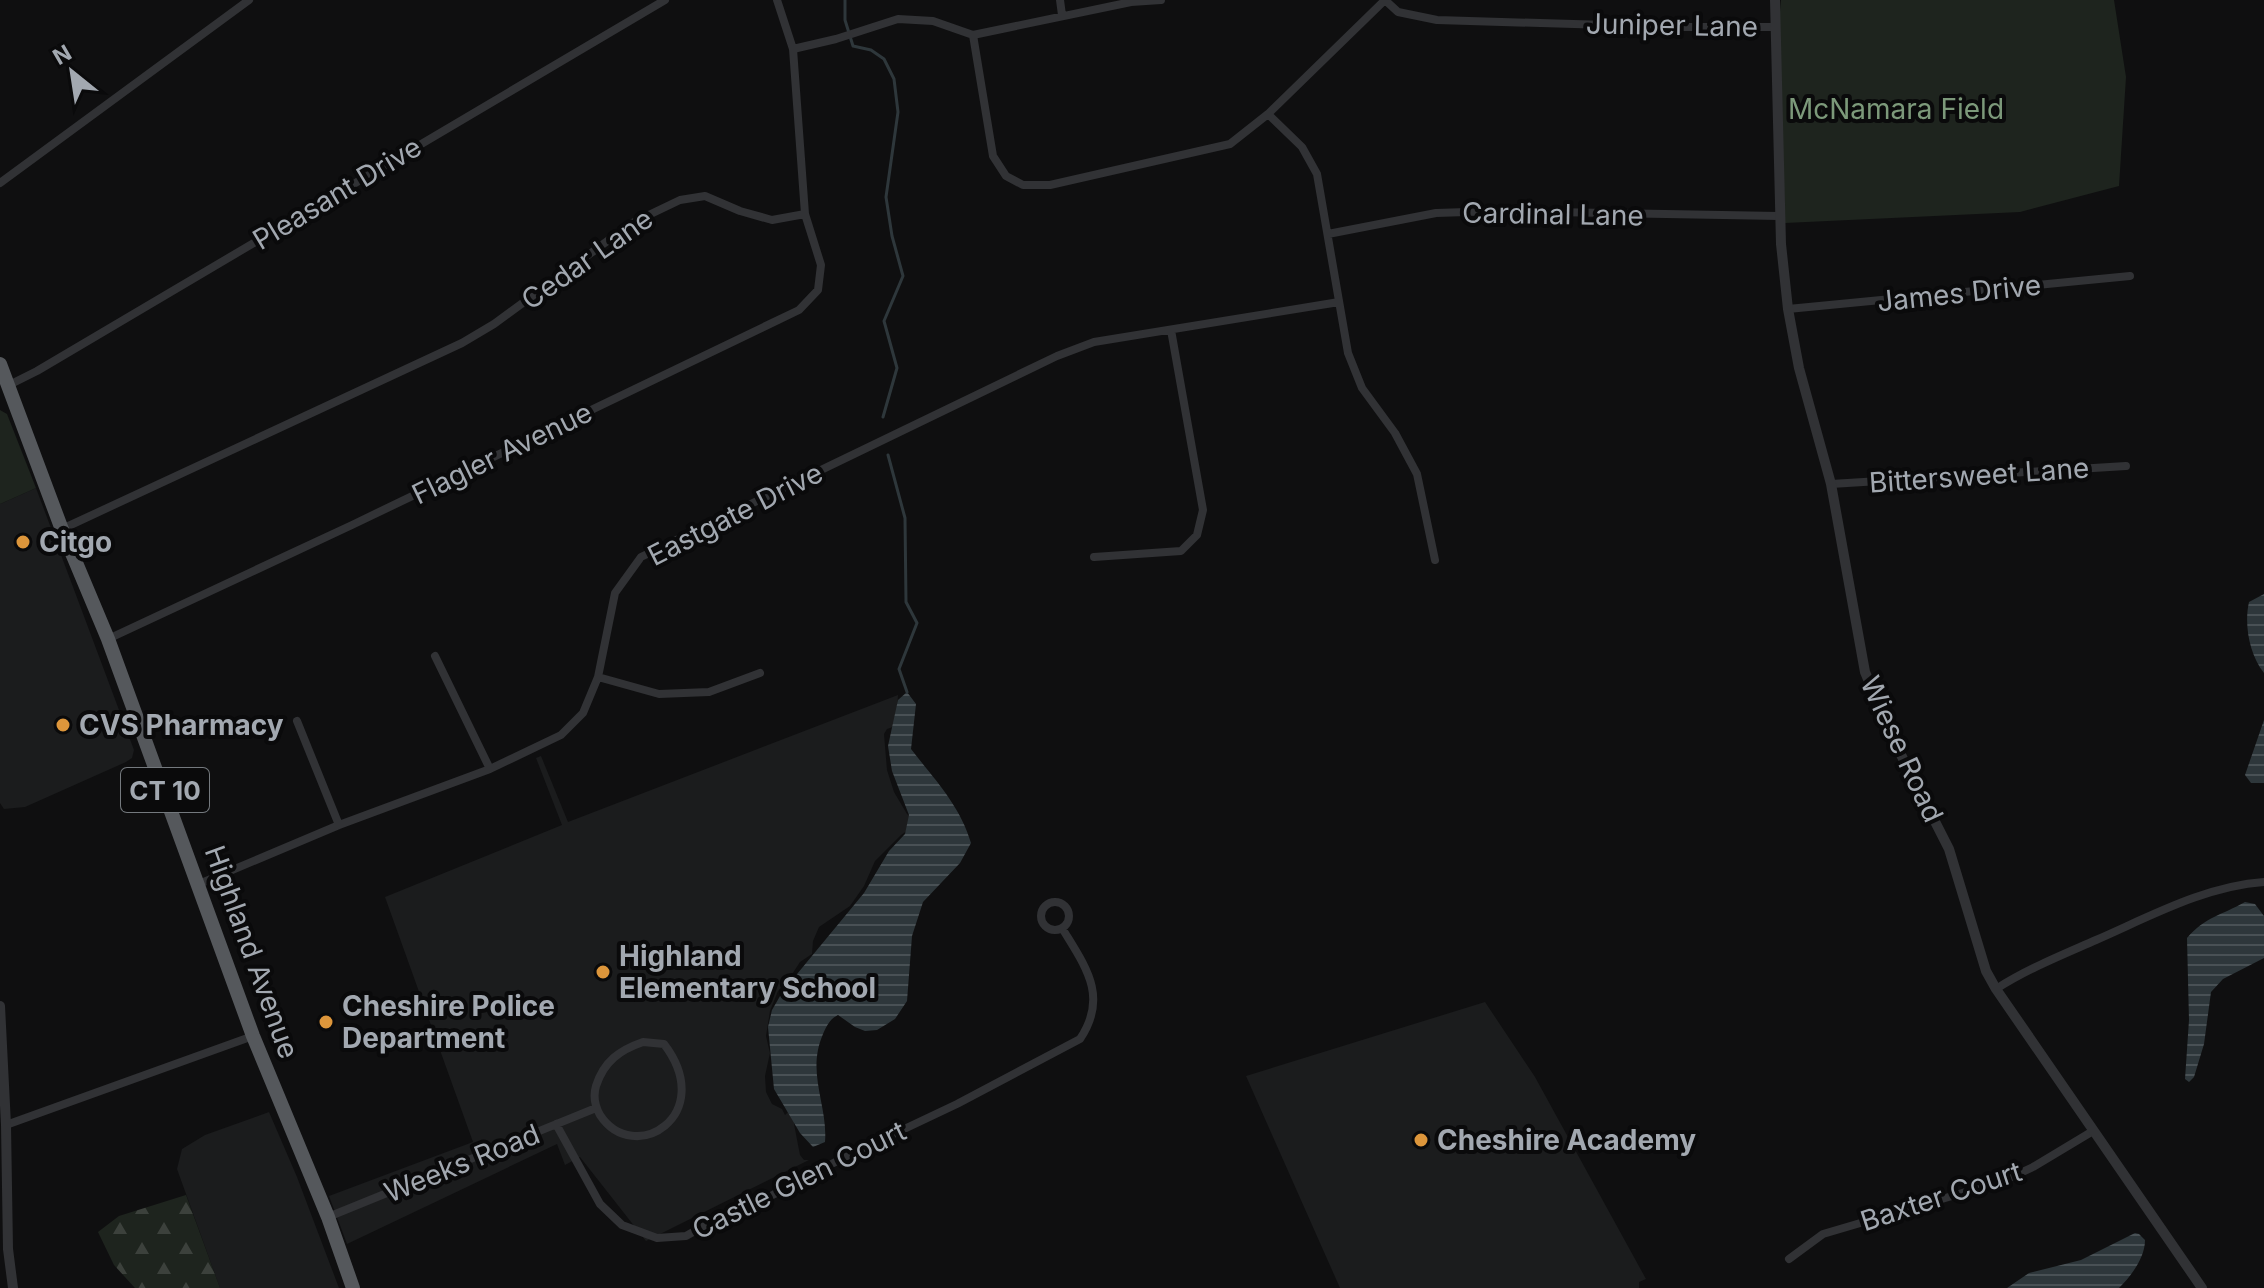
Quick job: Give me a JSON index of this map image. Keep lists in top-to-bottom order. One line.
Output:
{"streets":{"highway":["CT 10","Highland Avenue"],"street":["Juniper Lane","Pleasant Drive","Cardinal Lane","Cedar Lane","James Drive","Flagler Avenue","Bittersweet Lane","Eastgate Drive","Wiese Road","Weeks Road","Castle Glen Court","Baxter Court"]},"crossings":[["Juniper Lane","Wiese Road"],["Pleasant Drive","Highland Avenue"],["Cardinal Lane","Wiese Road"],["Cedar Lane","Flagler Avenue"],["Cedar Lane","Highland Avenue"],["James Drive","Wiese Road"],["Flagler Avenue","Highland Avenue"],["Bittersweet Lane","Wiese Road"],["Eastgate Drive","Highland Avenue"],["Wiese Road","Baxter Court"],["Highland Avenue","Weeks Road"],["Weeks Road","Castle Glen Court"]],"parks":["McNamara Field"],"places":["Citgo","CVS Pharmacy","Highland Elementary School","Cheshire Police Department","Cheshire Academy"],"north":"top left"}
